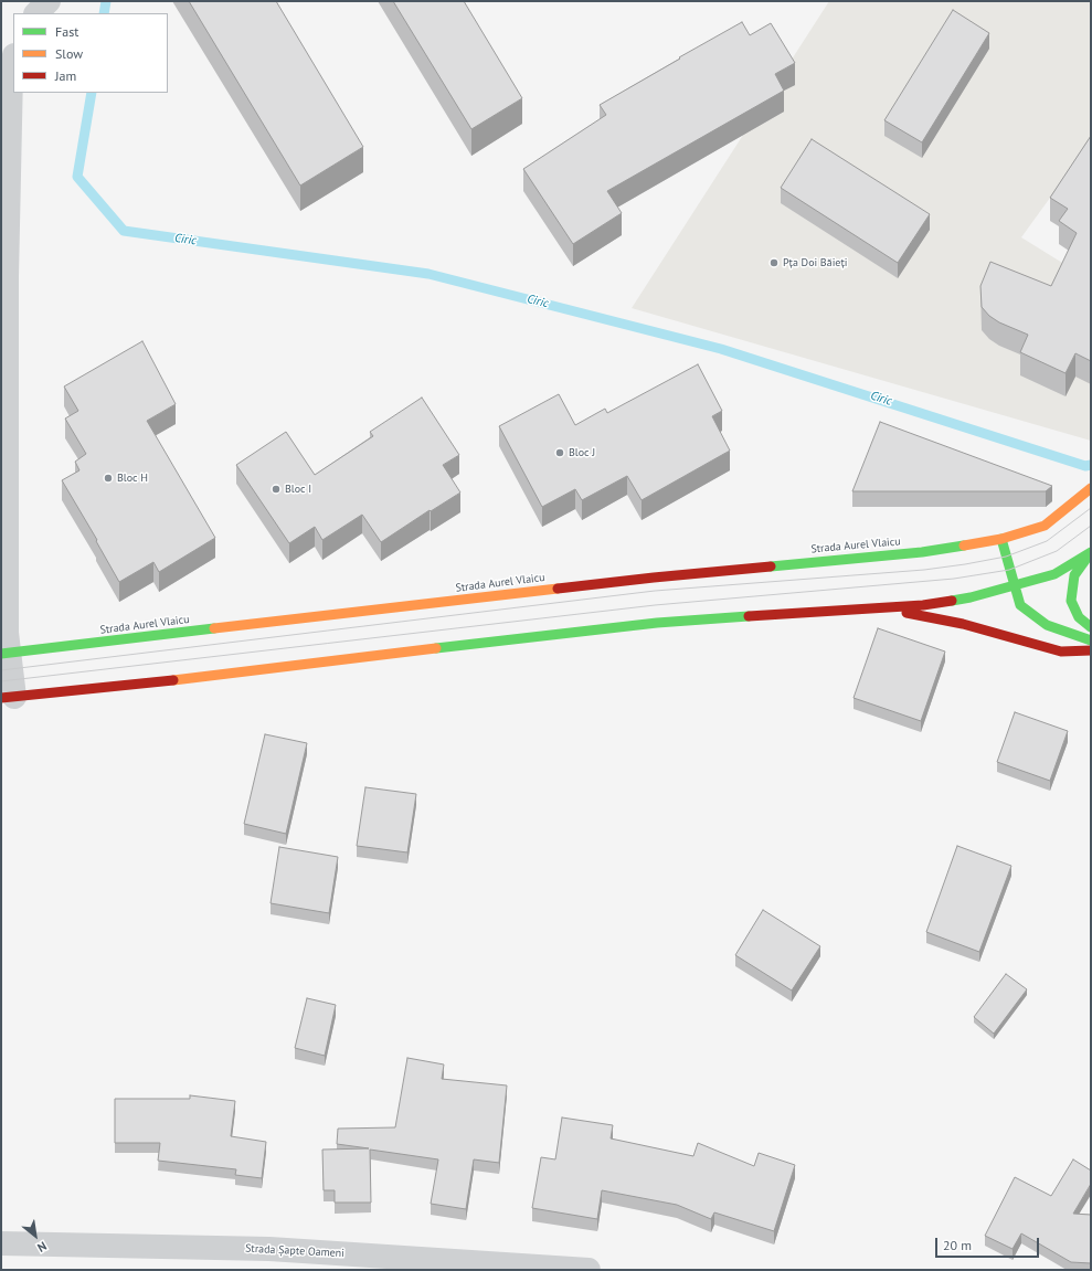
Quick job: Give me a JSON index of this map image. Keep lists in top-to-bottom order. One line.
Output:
{"streets":{"main road":["Strada Aurel Vlaicu"],"street":["Strada Șapte Oameni"]},"water":["Ciric"],"places":["Pța Doi Băieți","Bloc J","Bloc H","Bloc I"],"legend":["Fast","Slow","Jam"],"scale_bar":"20 m","north":"bottom right"}
